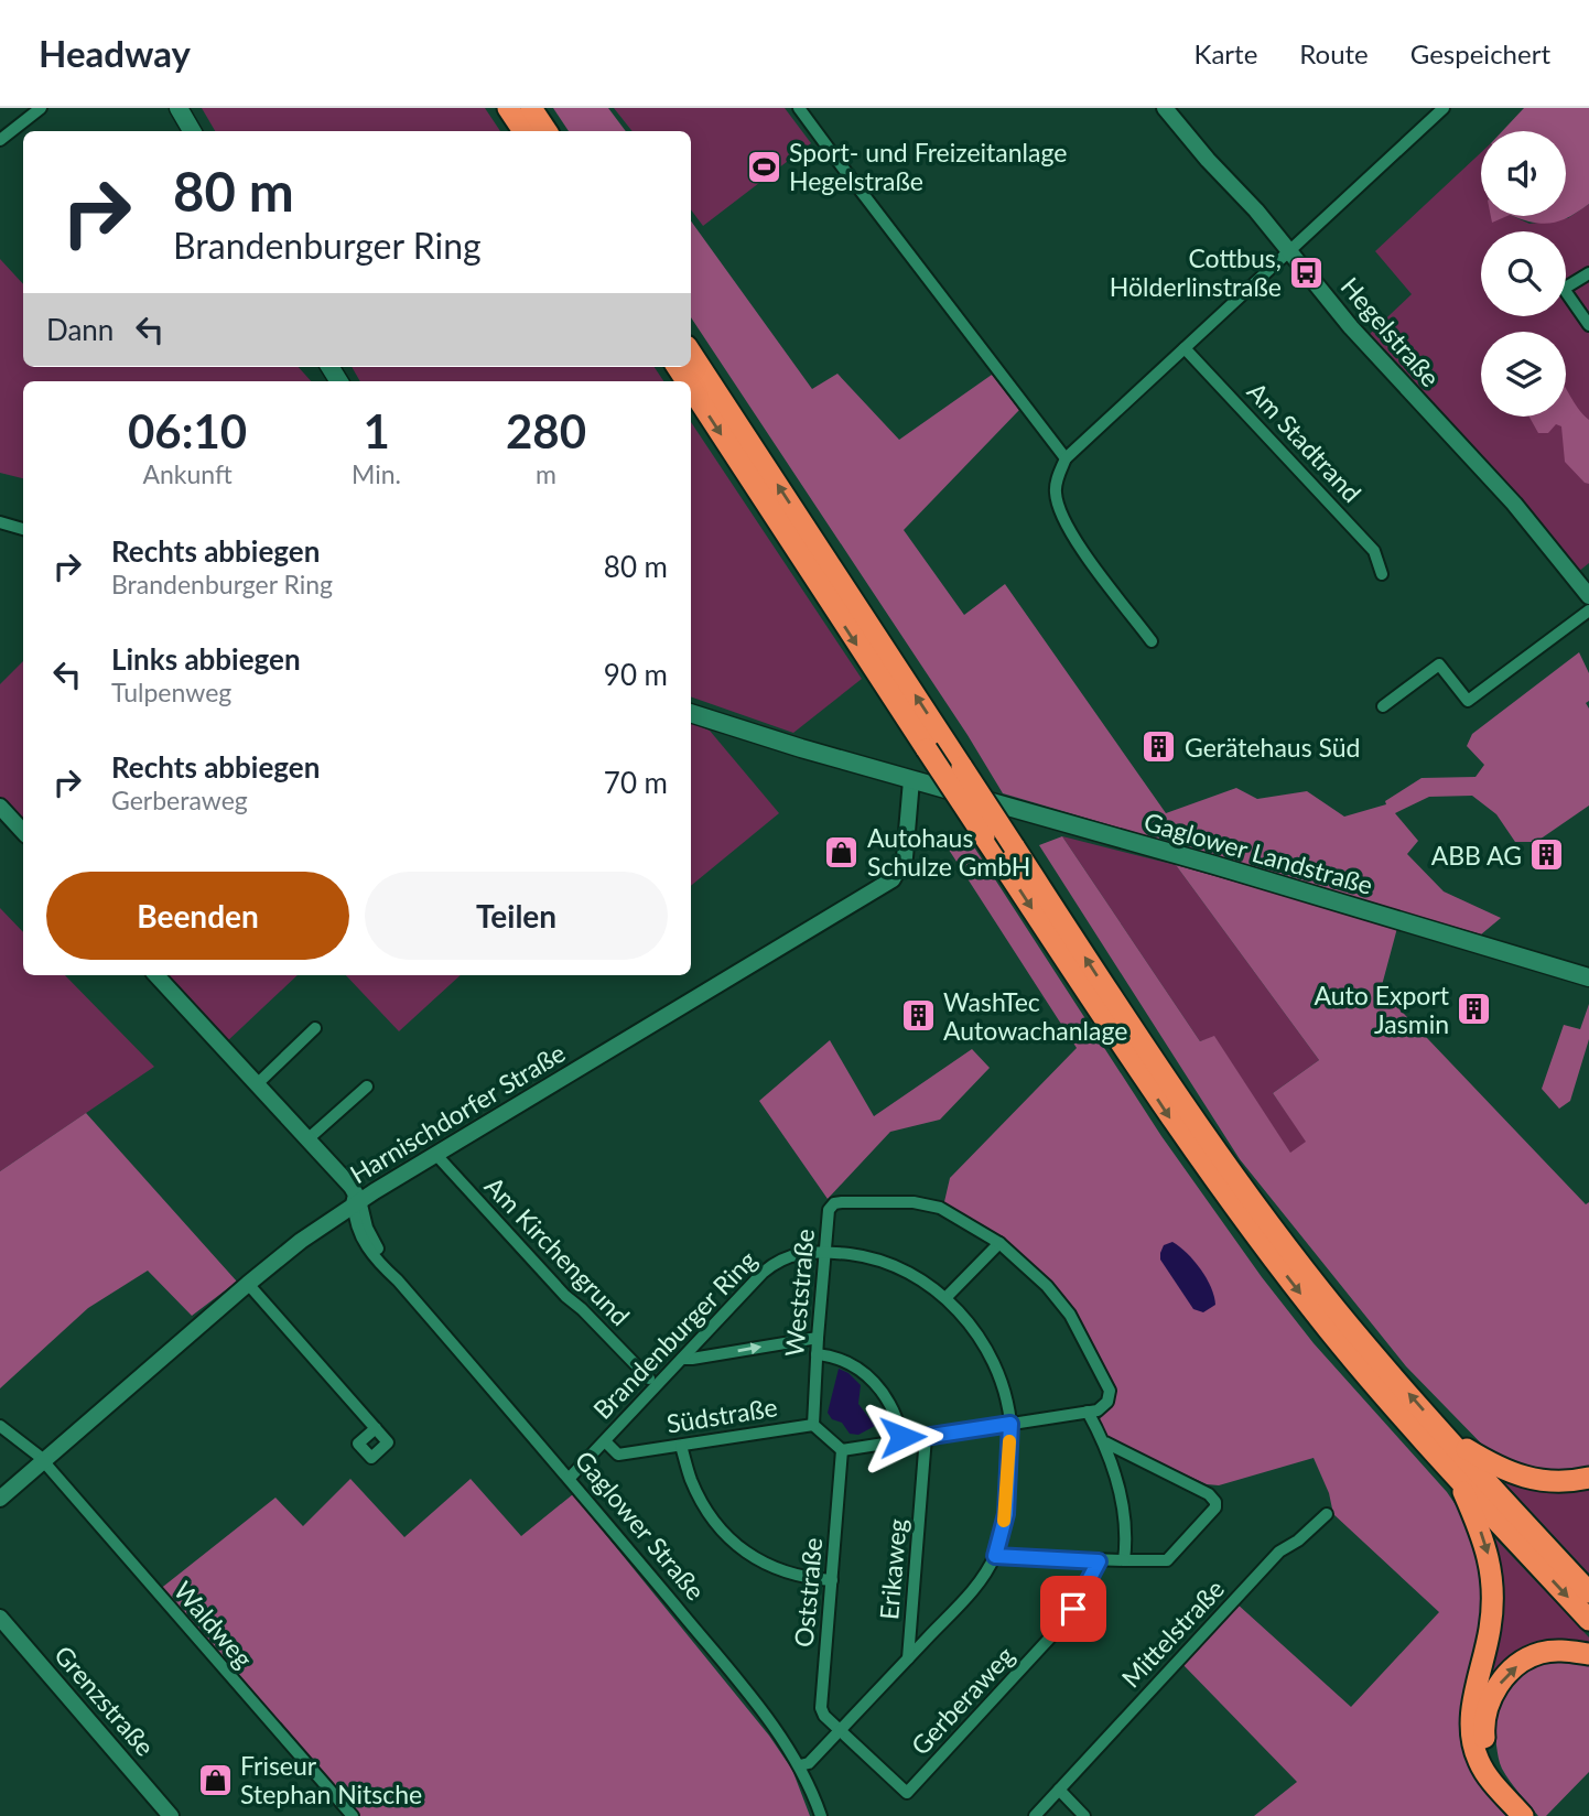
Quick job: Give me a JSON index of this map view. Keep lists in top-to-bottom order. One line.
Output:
{"streets":{"main road":["Gaglower Landstraße"],"street":["Hegelstraße","Am Stadtrand","Harnischdorfer Straße","Am Kirchengrund","Weststraße","Brandenburger Ring","Südstraße","Gaglower Straße","Erikaweg","Oststraße","Waldweg","Mittelstraße","Grenzstraße","Gerberaweg"]},"crossings":[["Gaglower Landstraße","Harnischdorfer Straße"],["Harnischdorfer Straße","Am Kirchengrund"],["Harnischdorfer Straße","Gaglower Straße"],["Harnischdorfer Straße","Waldweg"],["Weststraße","Brandenburger Ring"],["Weststraße","Südstraße"],["Brandenburger Ring","Südstraße"],["Brandenburger Ring","Gaglower Straße"],["Brandenburger Ring","Erikaweg"],["Brandenburger Ring","Oststraße"],["Südstraße","Oststraße"],["Oststraße","Gerberaweg"]],"places":{"sports":["Sport- und Freizeitanlage Hegelstraße"],"bus stop":["Cottbus, Hölderlinstraße"],"building":["Gerätehaus Süd","ABB AG","Auto Export Jasmin","WashTec Autowachanlage"],"shop":["Autohaus Schulze GmbH","Friseur Stephan Nitsche"]},"page":{"header":"Headway","nav":["Karte","Route","Gespeichert"],"turn":["80 m","Brandenburger Ring"],"then":"Dann","eta":["06:10","Ankunft","1","Min.","280","m"],"list":[{"name":"Rechts abbiegen","note":"Brandenburger Ring","value":"80 m"},{"name":"Links abbiegen","note":"Tulpenweg","value":"90 m"},{"name":"Rechts abbiegen","note":"Gerberaweg","value":"70 m"}],"buttons":["Beenden","Teilen"]}}
